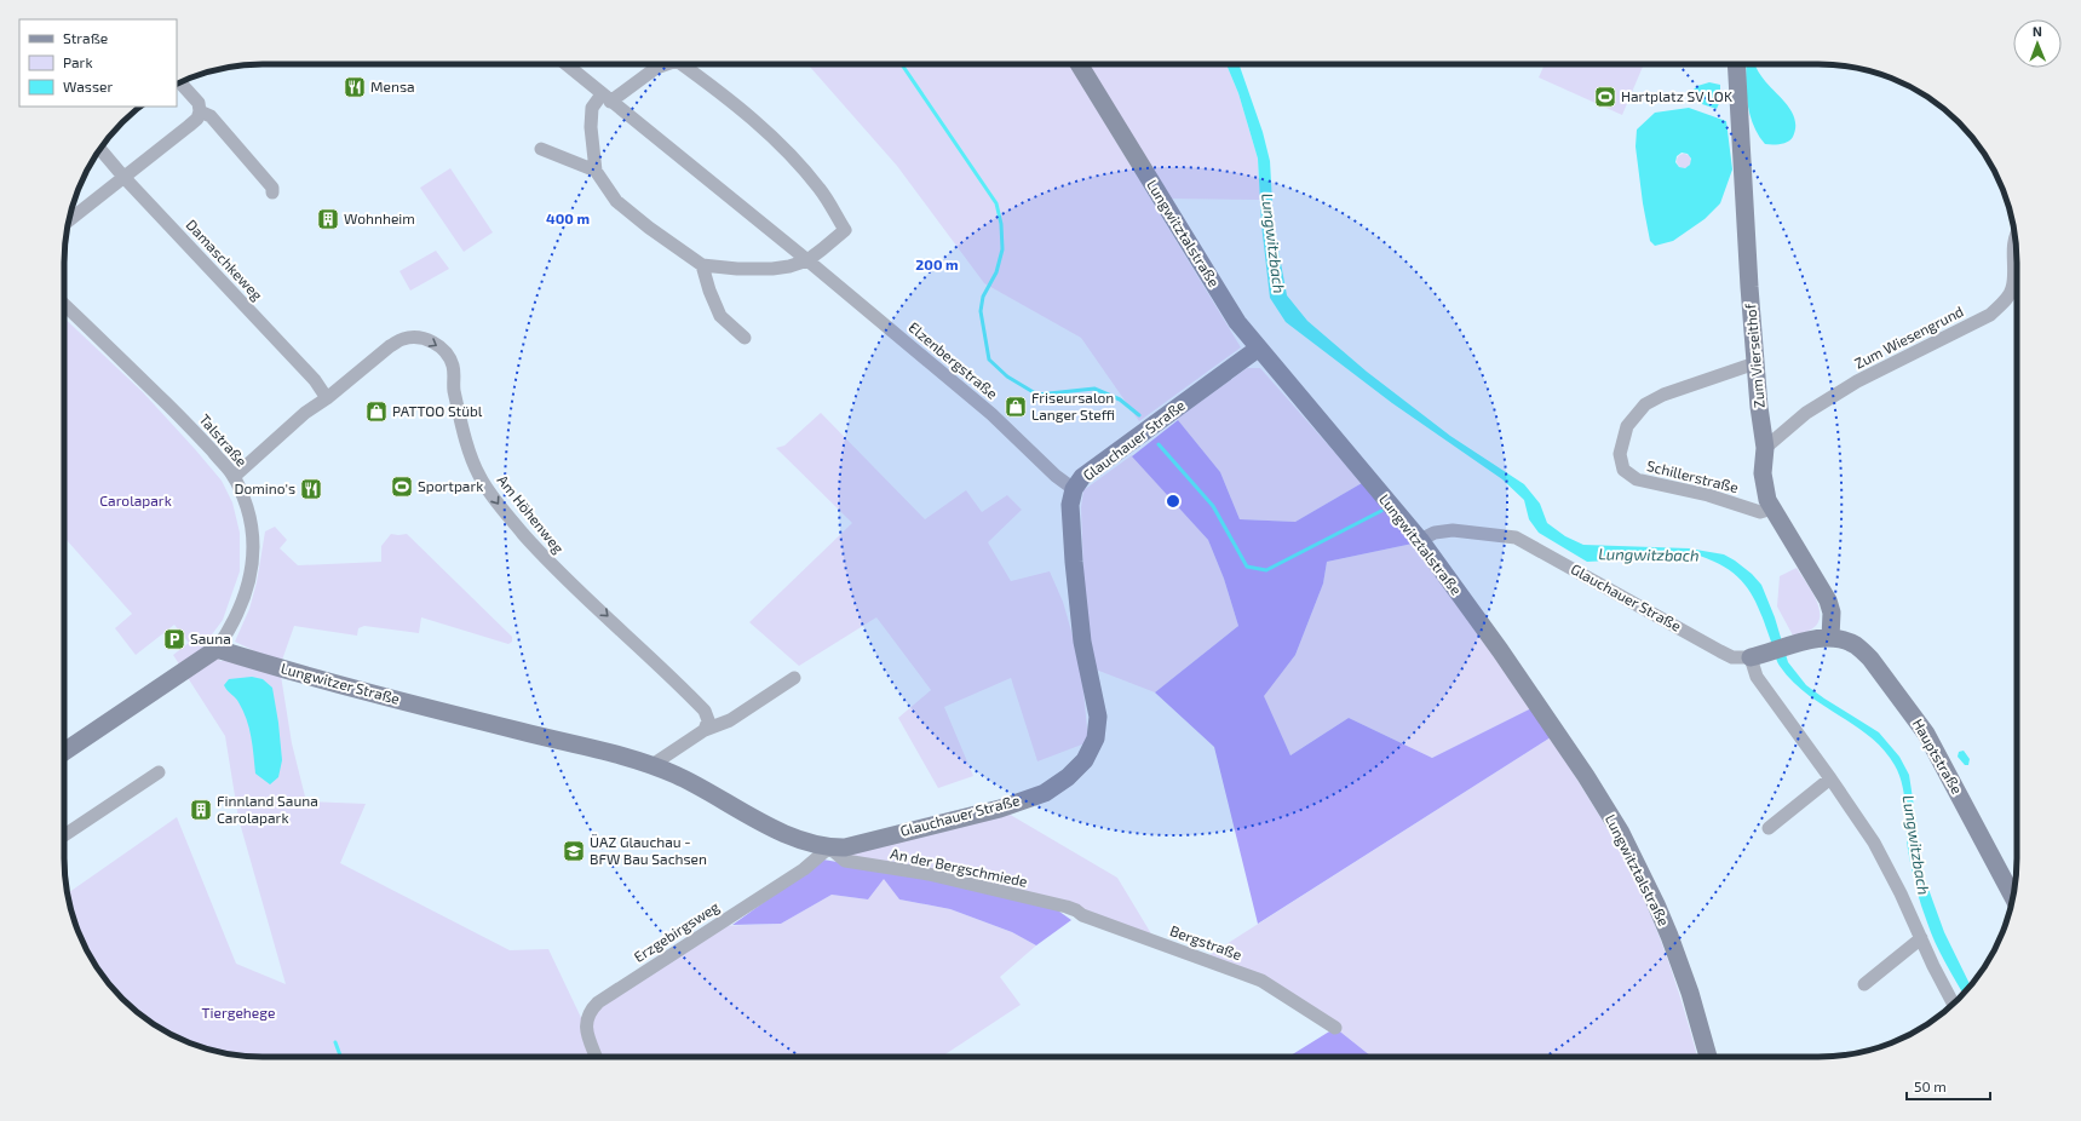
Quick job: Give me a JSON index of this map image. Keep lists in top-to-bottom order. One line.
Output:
{"streets":{"street":["Lungwitztalstraße","Damaschkeweg","Zum Wiesengrund","Zum Vierseithof","Elzenbergstraße","Talstraße","Glauchauer Straße","Schillerstraße","Am Höhenweg","Lungwitzer Straße","Hauptstraße","An der Bergschmiede","Erzgebirgsweg","Bergstraße"]},"crossings":[["Lungwitztalstraße","Glauchauer Straße"],["Damaschkeweg","Am Höhenweg"],["Zum Wiesengrund","Zum Vierseithof"],["Zum Vierseithof","Glauchauer Straße"],["Zum Vierseithof","Schillerstraße"],["Zum Vierseithof","Hauptstraße"],["Elzenbergstraße","Glauchauer Straße"],["Talstraße","Am Höhenweg"],["Talstraße","Lungwitzer Straße"],["Glauchauer Straße","Lungwitzer Straße"],["Glauchauer Straße","Hauptstraße"],["Glauchauer Straße","An der Bergschmiede"],["Glauchauer Straße","Erzgebirgsweg"],["An der Bergschmiede","Erzgebirgsweg"],["An der Bergschmiede","Bergstraße"]],"one_way":["Am Höhenweg"],"water":["Lungwitzbach"],"parks":["Carolapark","Tiergehege"],"places":{"restaurant":["Mensa","Domino's"],"sports":["Hartplatz SV LOK","Sportpark"],"building":["Wohnheim","Finnland Sauna Carolapark"],"shop":["Friseursalon Langer Steffi","PATTOO Stübl"],"parking":["Sauna"],"school or university":["ÜAZ Glauchau - BFW Bau Sachsen"]},"legend":["Straße","Park","Wasser"],"scale_bar":"50 m","north":"top","rings":["400 m","200 m"]}
